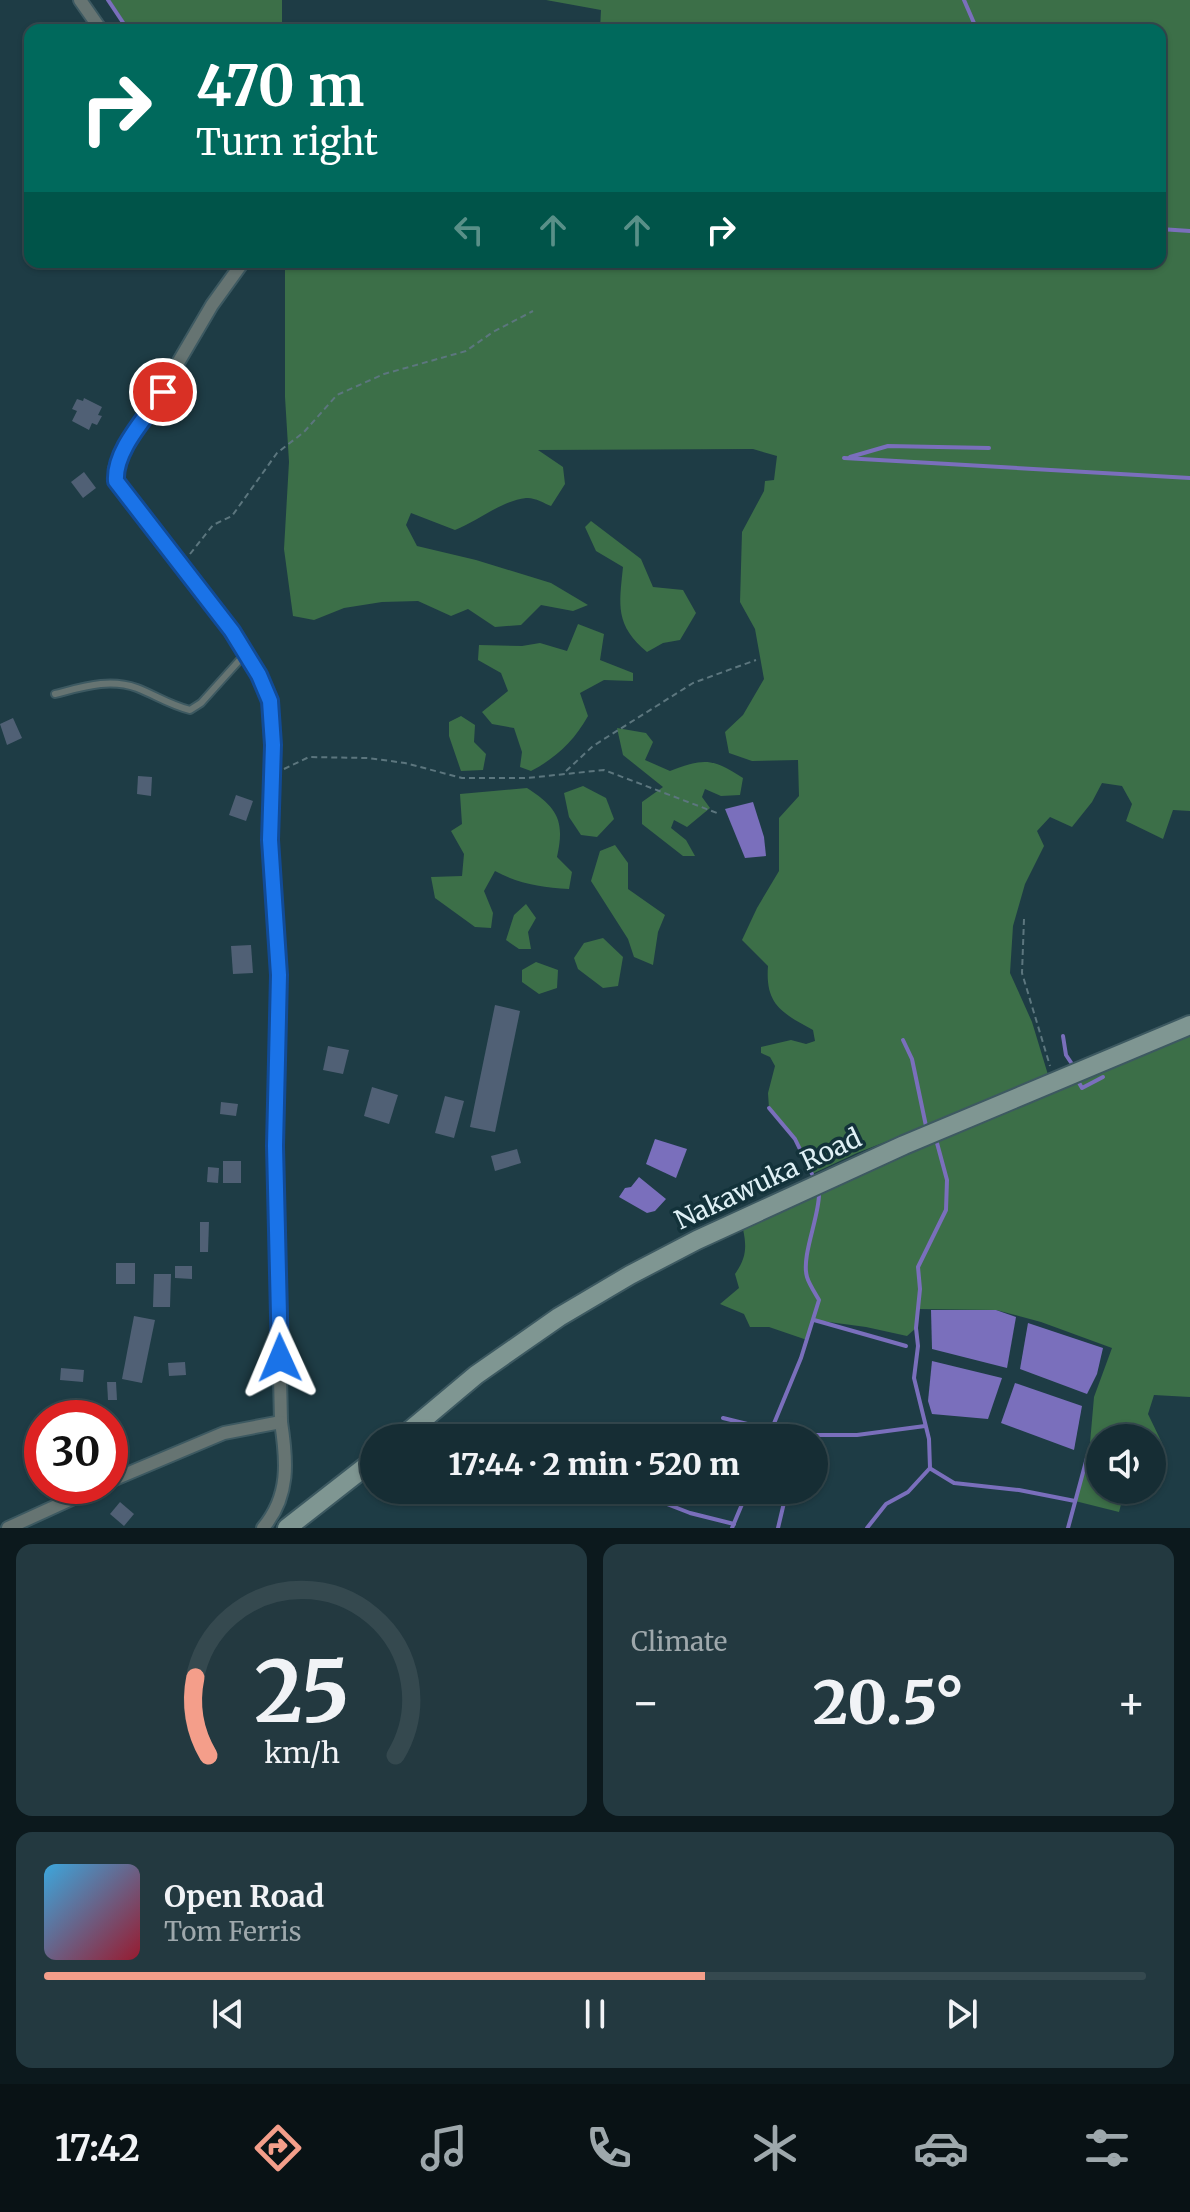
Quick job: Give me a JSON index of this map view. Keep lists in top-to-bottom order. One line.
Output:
{"streets":{"main road":["Nakawuka Road"]},"page":{"turn":["470 m","Turn right"],"limit":"30","trip":"17:44 · 2 min · 520 m","tile":"Climate","heat":["−","20.5°","+"],"song":["Open Road","Tom Ferris"],"tabs":"17:42","gauge":["25","km/h"]}}
